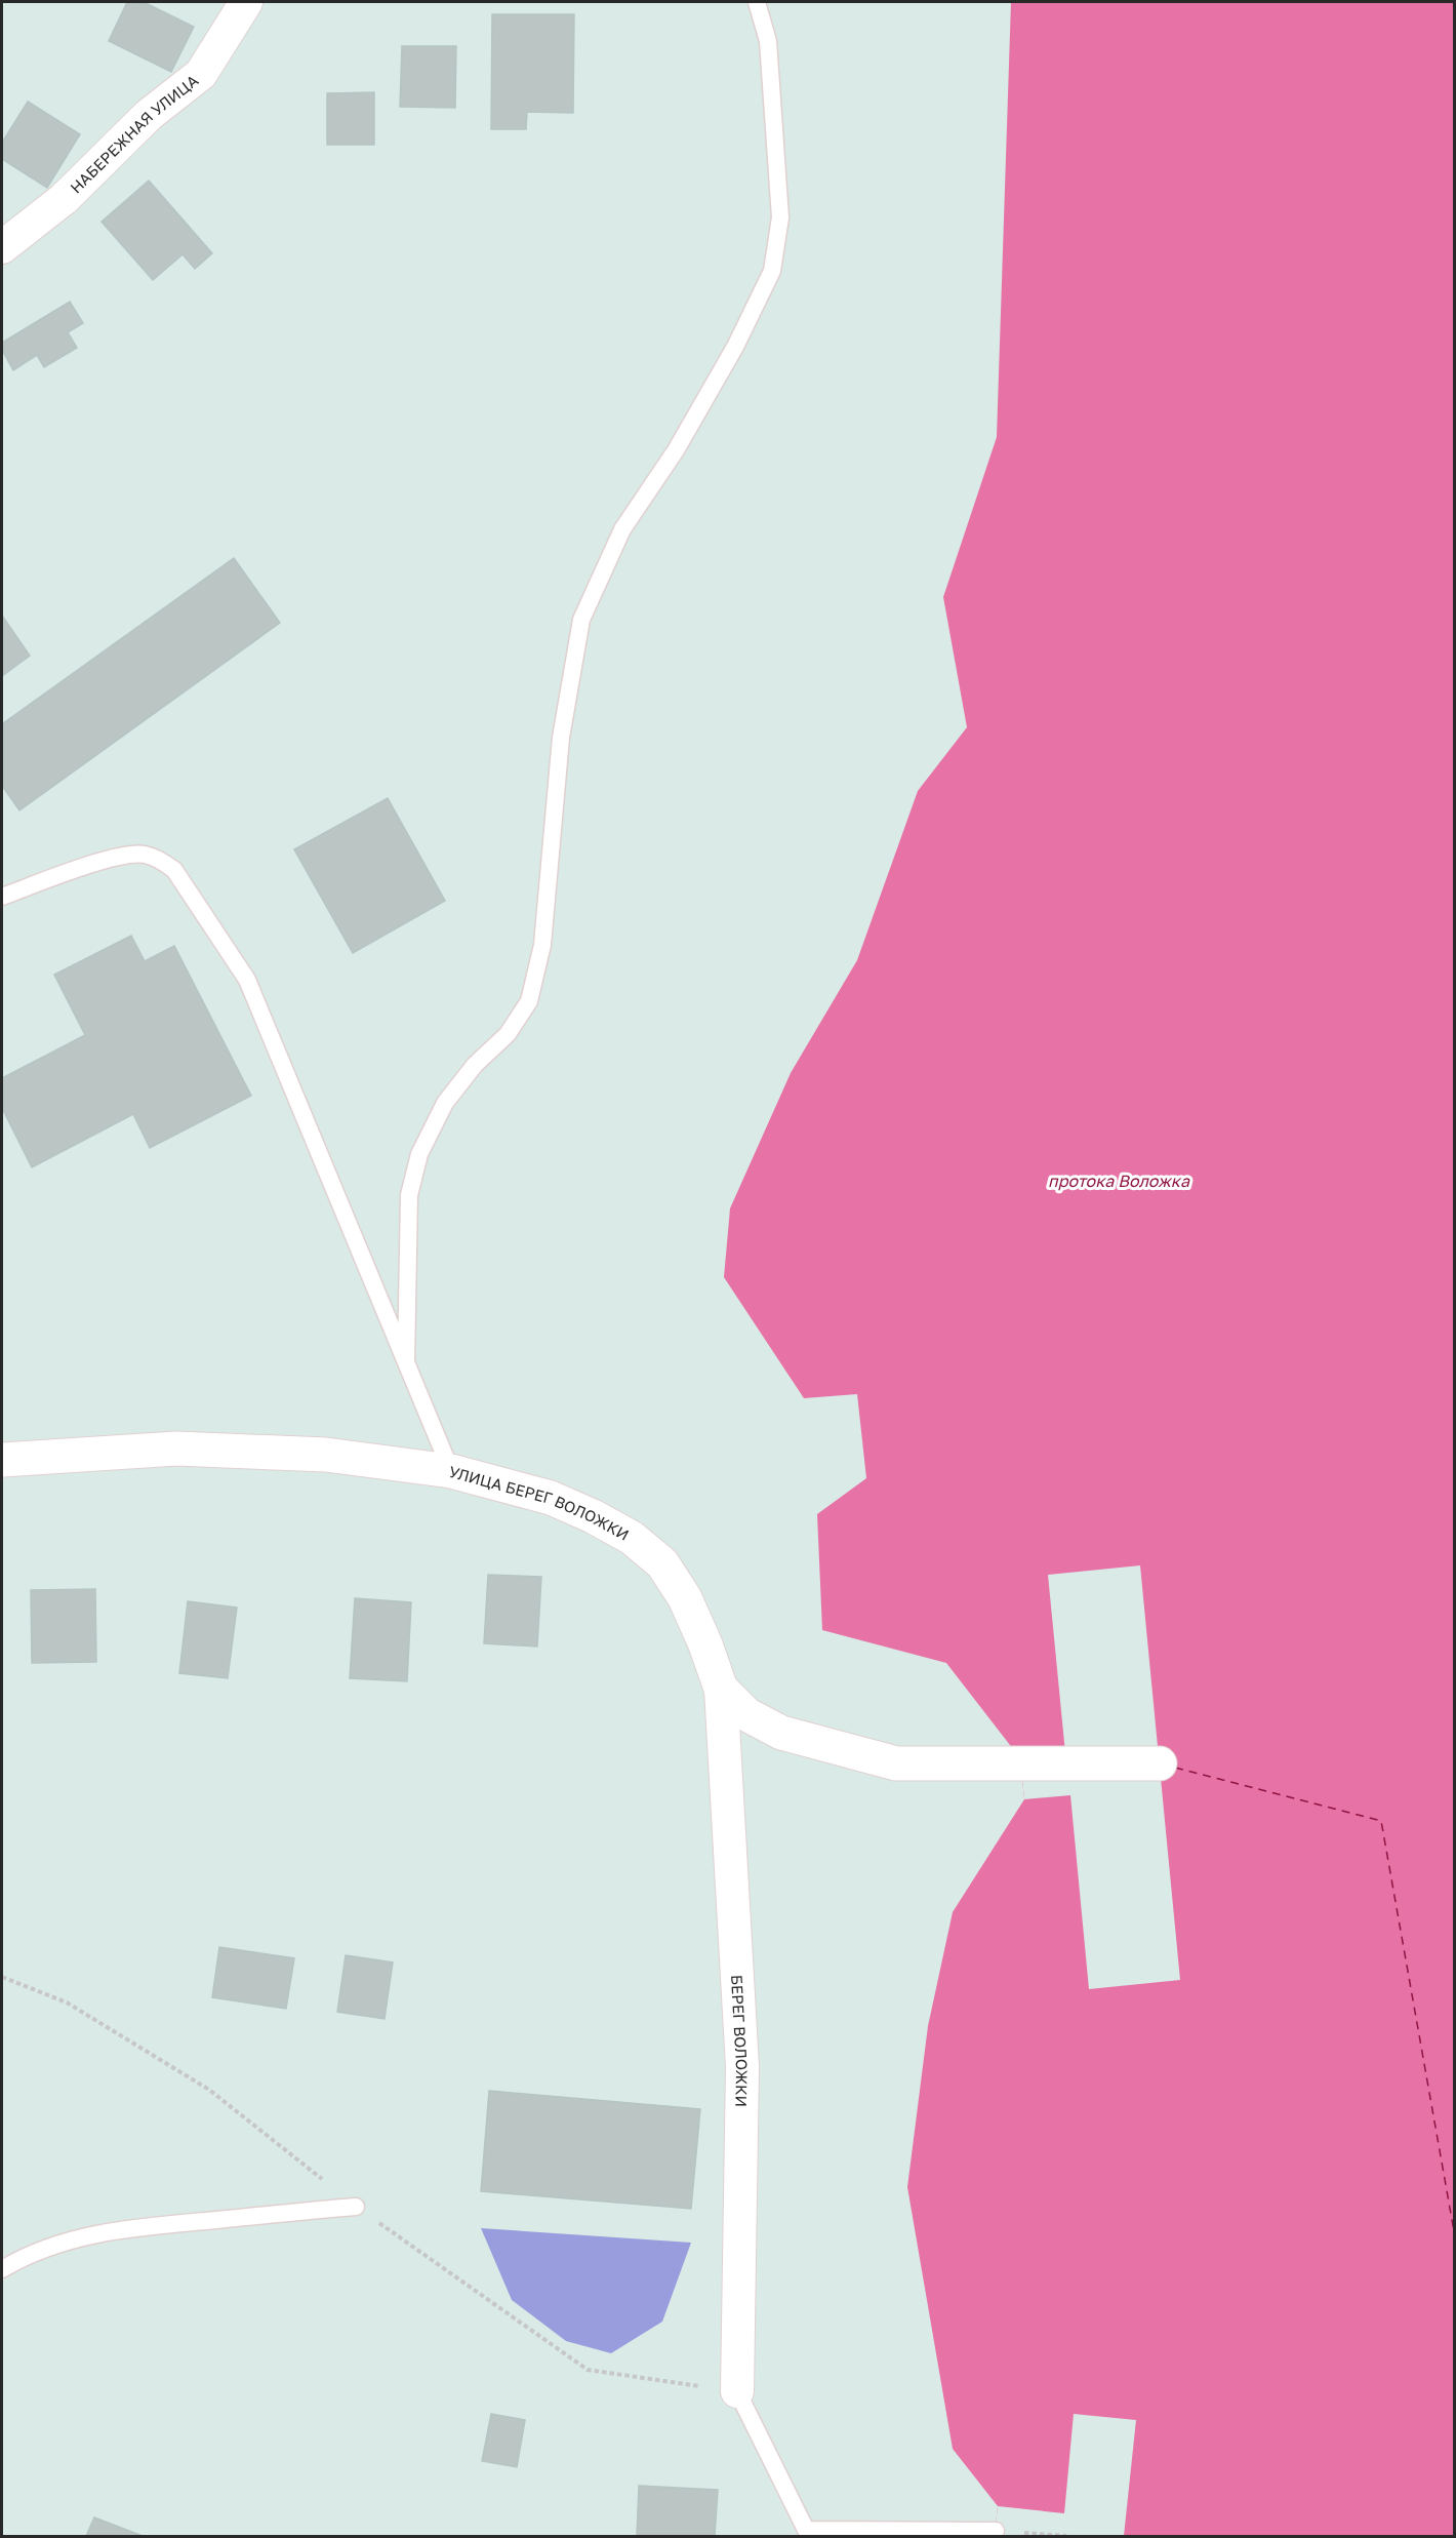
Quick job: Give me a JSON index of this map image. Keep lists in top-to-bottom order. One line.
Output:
{"streets":{"street":["НАБЕРЕЖНАЯ УЛИЦА","УЛИЦА БЕРЕГ ВОЛОЖКИ","БЕРЕГ ВОЛОЖКИ"]},"crossings":[["УЛИЦА БЕРЕГ ВОЛОЖКИ","БЕРЕГ ВОЛОЖКИ"]],"water":["протока Воложка"]}
